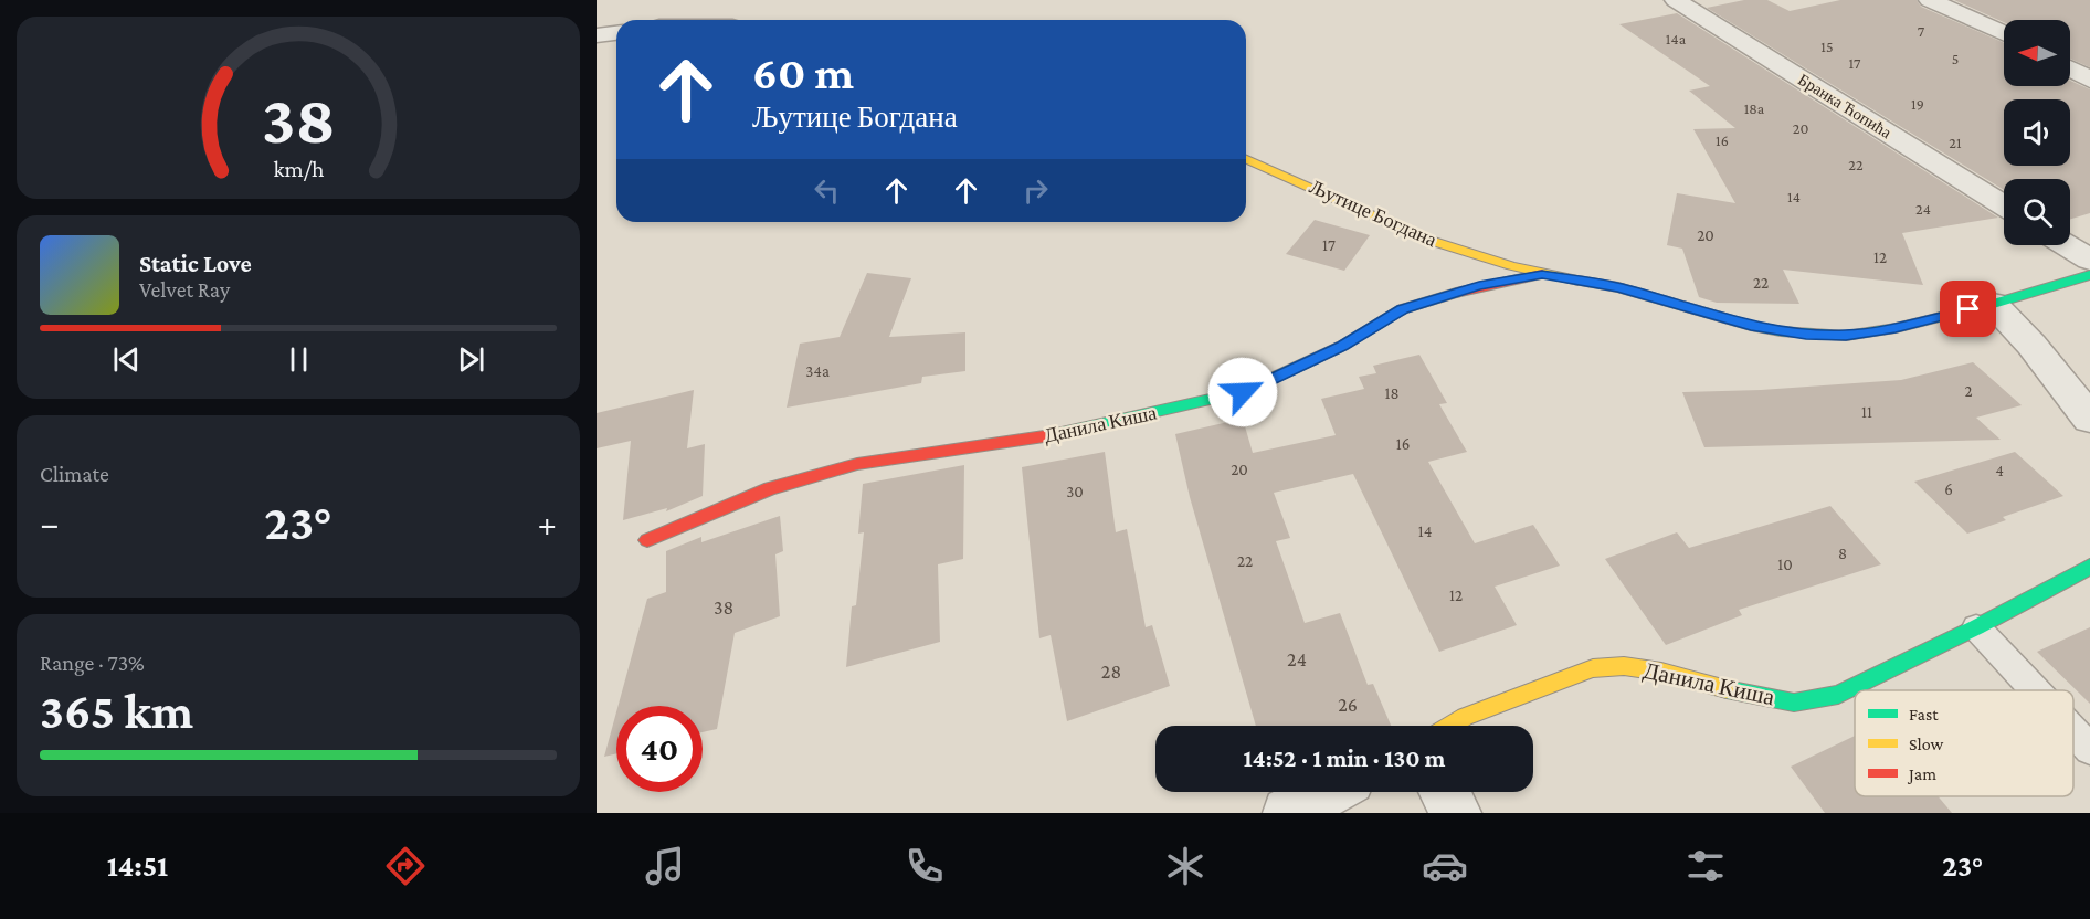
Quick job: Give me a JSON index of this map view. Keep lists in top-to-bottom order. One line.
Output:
{"streets":{"street":["Бранка Ћопића","Љутице Богдана","Данила Киша"]},"crossings":[["Љутице Богдана","Данила Киша"]],"house_numbers":["7","14a","15","5","17","19","18a","20","16","21","22","14","24","20","17","12","22","34a","2","18","11","16","20","4","6","30","14","8","22","10","12","38","24","28","26"],"legend":["Fast","Slow","Jam"],"north":"left","page":{"turn":["60 m","Љутице Богдана"],"song":["Static Love","Velvet Ray"],"tile":["Climate",["Range · 73%","365 km"]],"heat":["−","23°","+"],"limit":"40","trip":"14:52 · 1 min · 130 m","tabs":["14:51","23°"],"gauge":["38","km/h"]}}
